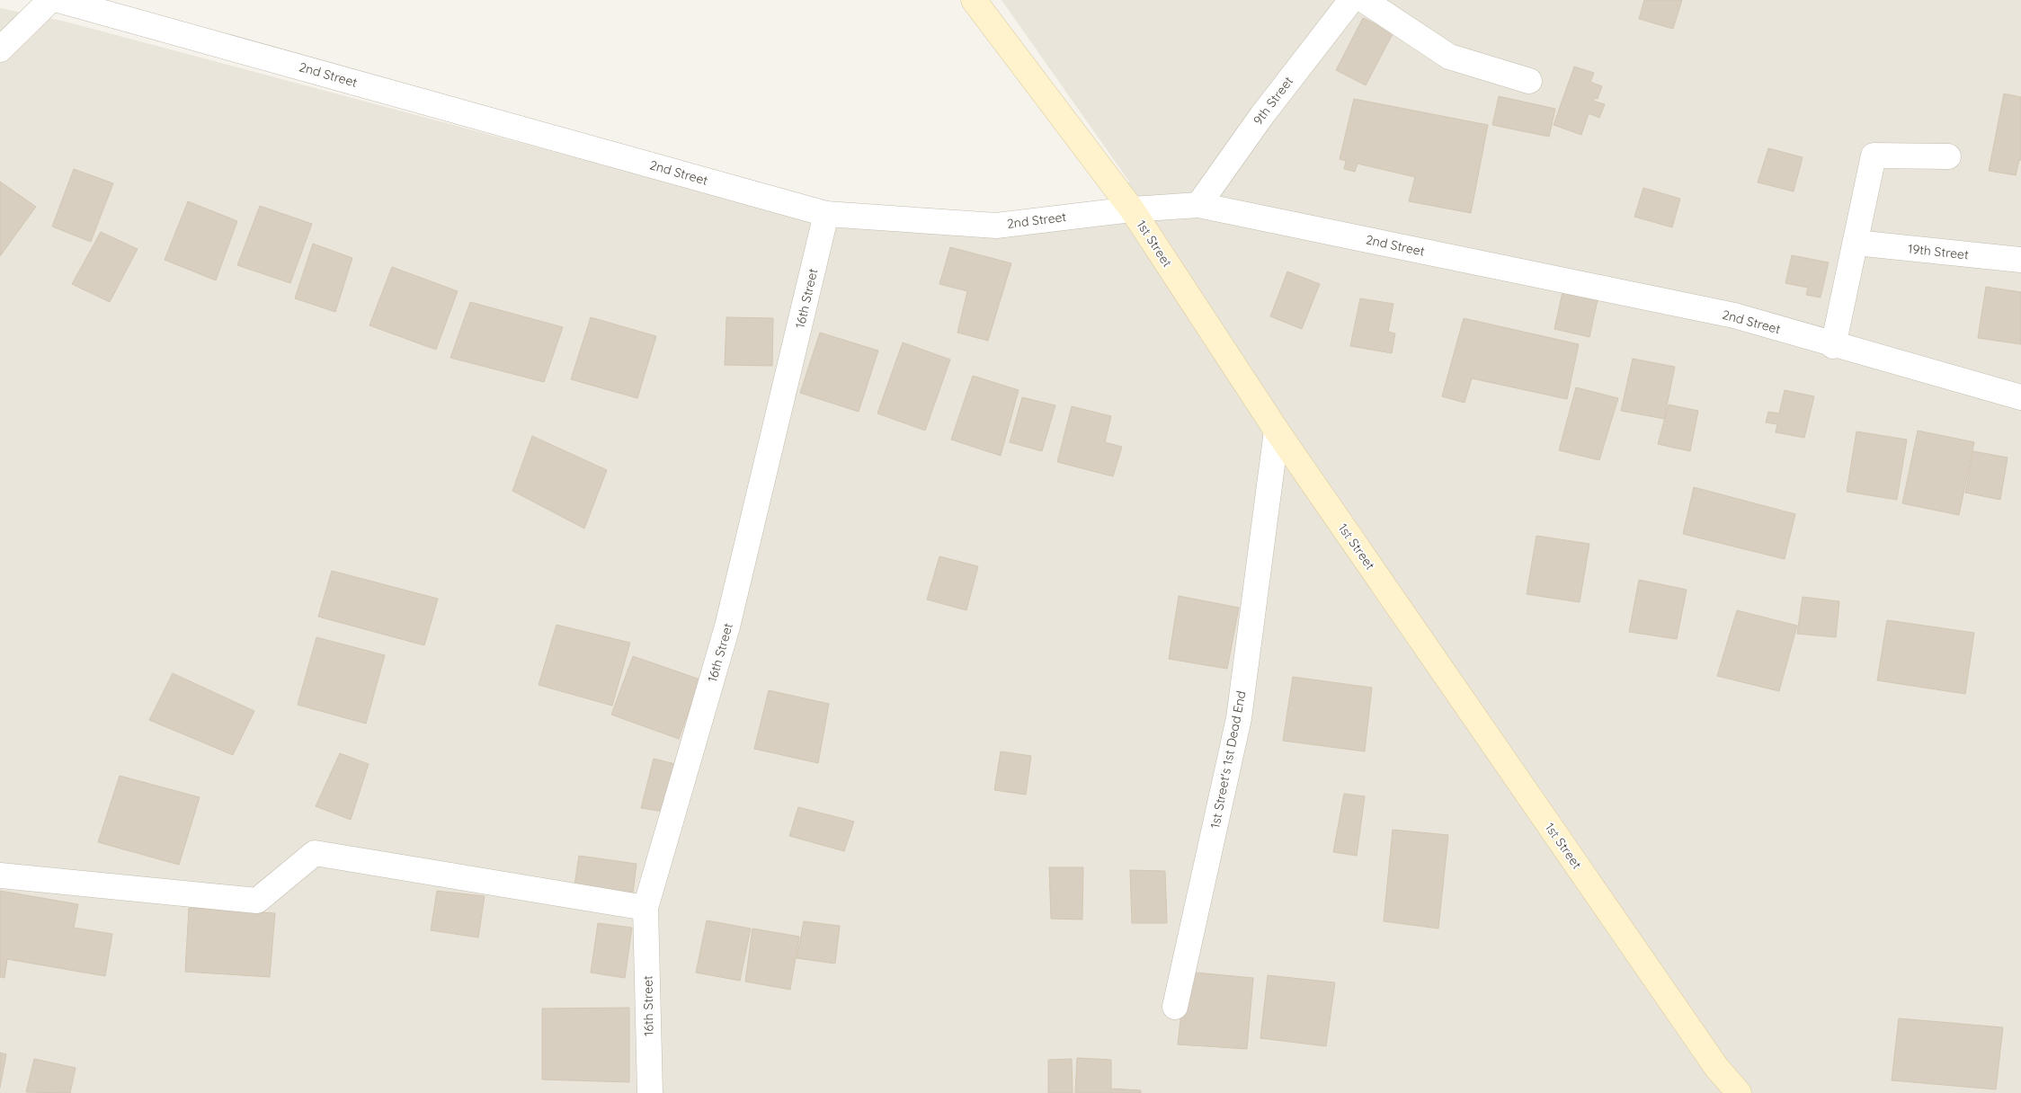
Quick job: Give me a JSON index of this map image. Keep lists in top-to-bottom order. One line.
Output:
{"streets":{"main road":["1st Street"],"street":["2nd Street","9th Street","19th Street","16th Street","1st Street's 1st Dead End"]},"crossings":[["2nd Street","9th Street"],["2nd Street","1st Street"],["2nd Street","16th Street"],["1st Street","1st Street's 1st Dead End"]]}
